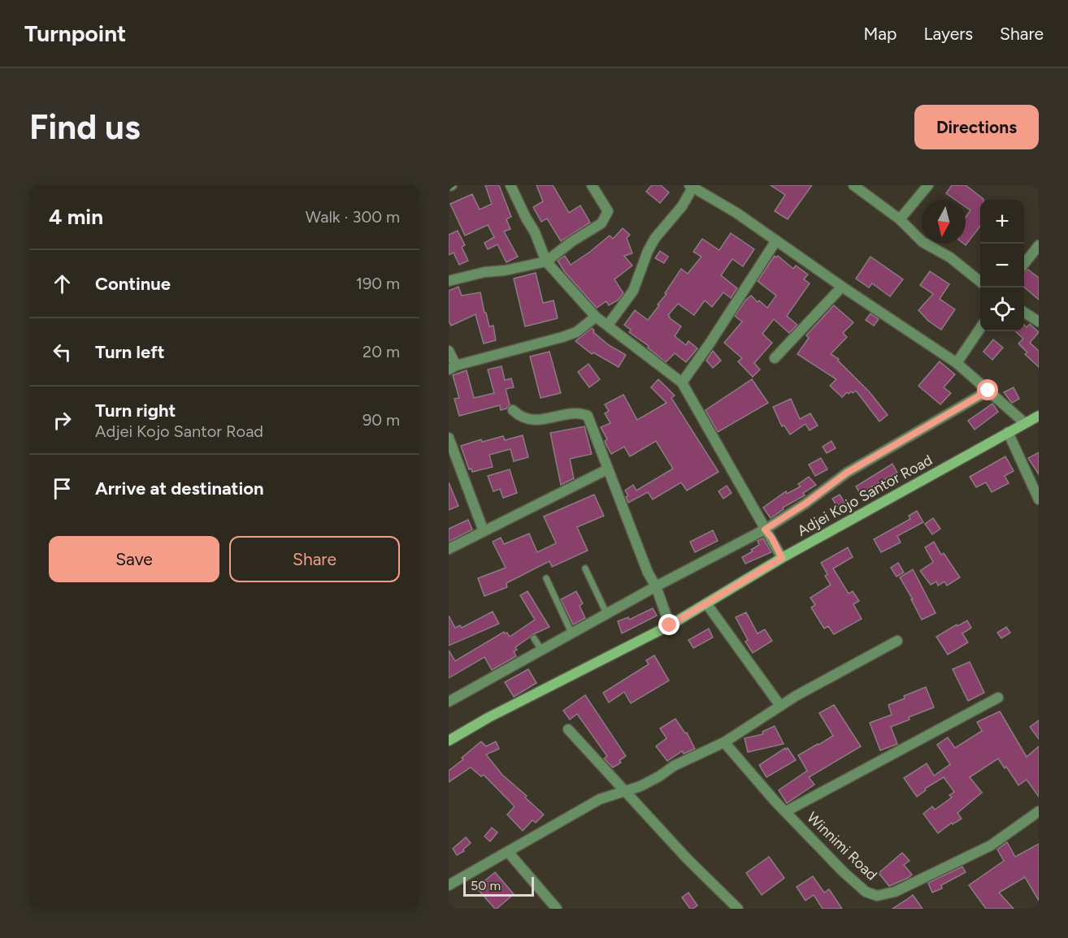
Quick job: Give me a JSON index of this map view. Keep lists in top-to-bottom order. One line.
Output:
{"streets":{"street":["Adjei Kojo Santor Road","Winnimi Road"]},"scale_bar":"50 m","north":"bottom","page":{"header":"Turnpoint","nav":["Map","Layers","Share"],"buttons":["Directions",["Save","Share"]],"title":"Find us","heading":["4 min","Walk · 300 m"],"map_buttons":["+","−"],"list":[["Continue","190 m"],["Turn left","20 m"],["Turn right","Adjei Kojo Santor Road","90 m"],"Arrive at destination"],"scale":"50 m"}}
